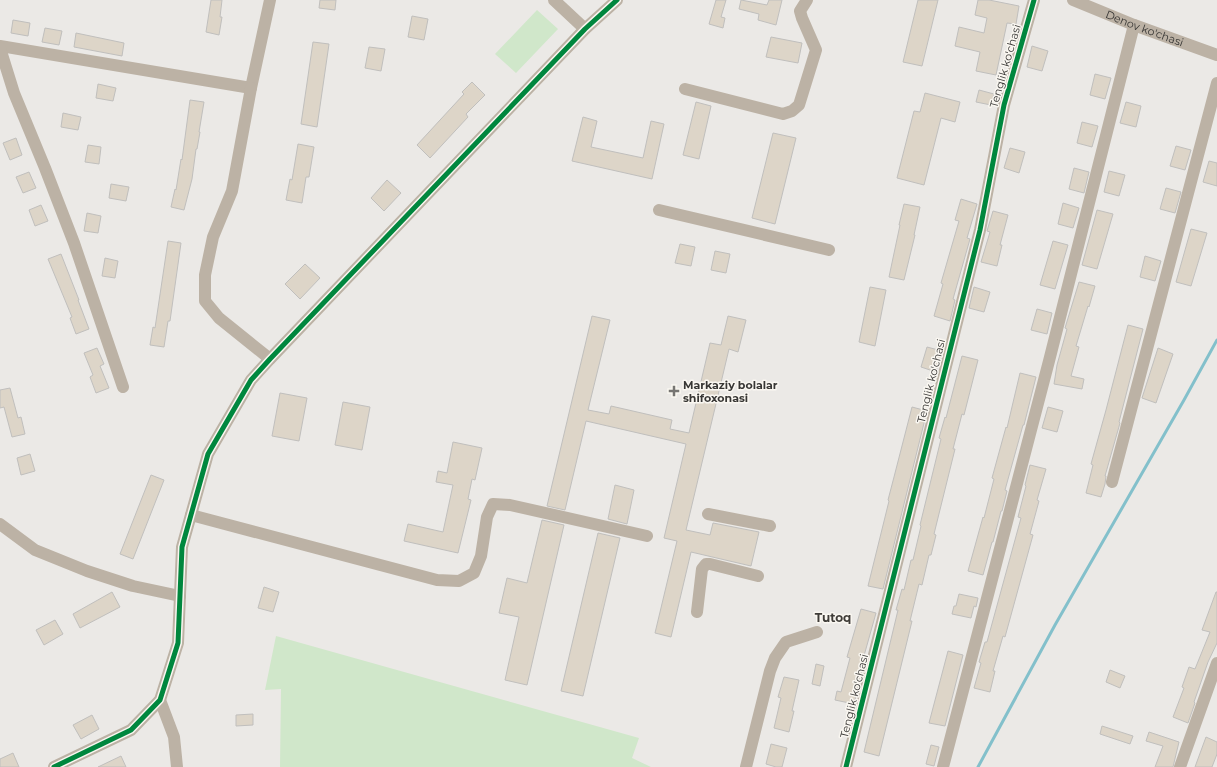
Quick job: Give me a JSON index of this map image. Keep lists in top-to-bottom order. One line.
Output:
{"streets":{"street":["Denov ko'chasi","Tenglik ko'chasi"]},"districts":["Tutoq"],"places":{"health":["Markaziy bolalar shifoxonasi"]}}
